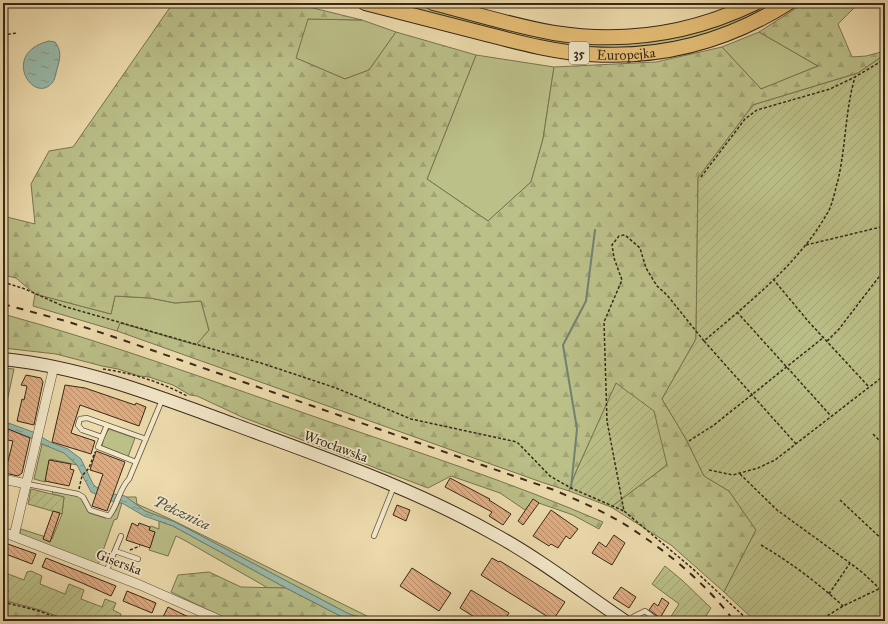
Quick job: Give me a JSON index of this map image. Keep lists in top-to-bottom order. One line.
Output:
{"streets":{"main road":["35","Europejka","Wrocławska"],"street":["Giserska"]},"water":["Pełcznica"]}
